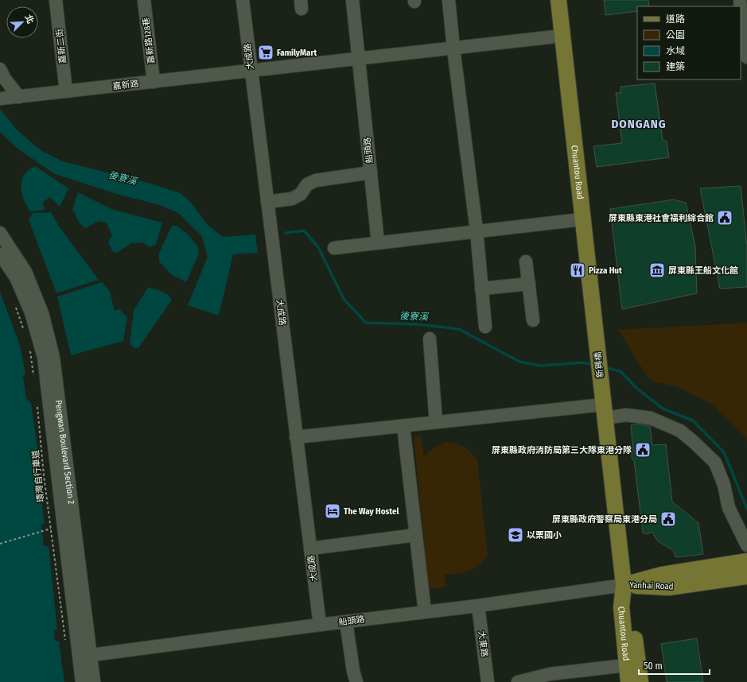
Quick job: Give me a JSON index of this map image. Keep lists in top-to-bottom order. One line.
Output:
{"streets":{"main road":["Chuantou Road","新興橋","Yanhai Road"],"street":["嘉新路128巷","嘉新二街","大成路","嘉新路","船頭路","Pengwan Boulevard Section 2","大東路"],"path":["環灣自行車道"]},"crossings":[["嘉新路128巷","嘉新路"],["嘉新二街","嘉新路"],["大成路","嘉新路"],["大成路","船頭路"],["船頭路","Chuantou Road"],["船頭路","Pengwan Boulevard Section 2"],["船頭路","Yanhai Road"],["船頭路","大東路"],["Chuantou Road","新興橋"],["Chuantou Road","Yanhai Road"]],"districts":["DONGANG"],"water":["後寮溪"],"places":{"supermarket":["FamilyMart"],"public building":["屏東縣東港社會福利綜合館","屏東縣政府消防局第三大隊東港分隊","屏東縣政府警察局東港分局"],"restaurant":["Pizza Hut"],"museum":["屏東縣王船文化館"],"hotel":["The Way Hostel"],"school or university":["以栗國小"]},"legend":["道路","公園","水域","建築"],"scale_bar":"50 m","north":"top right"}
